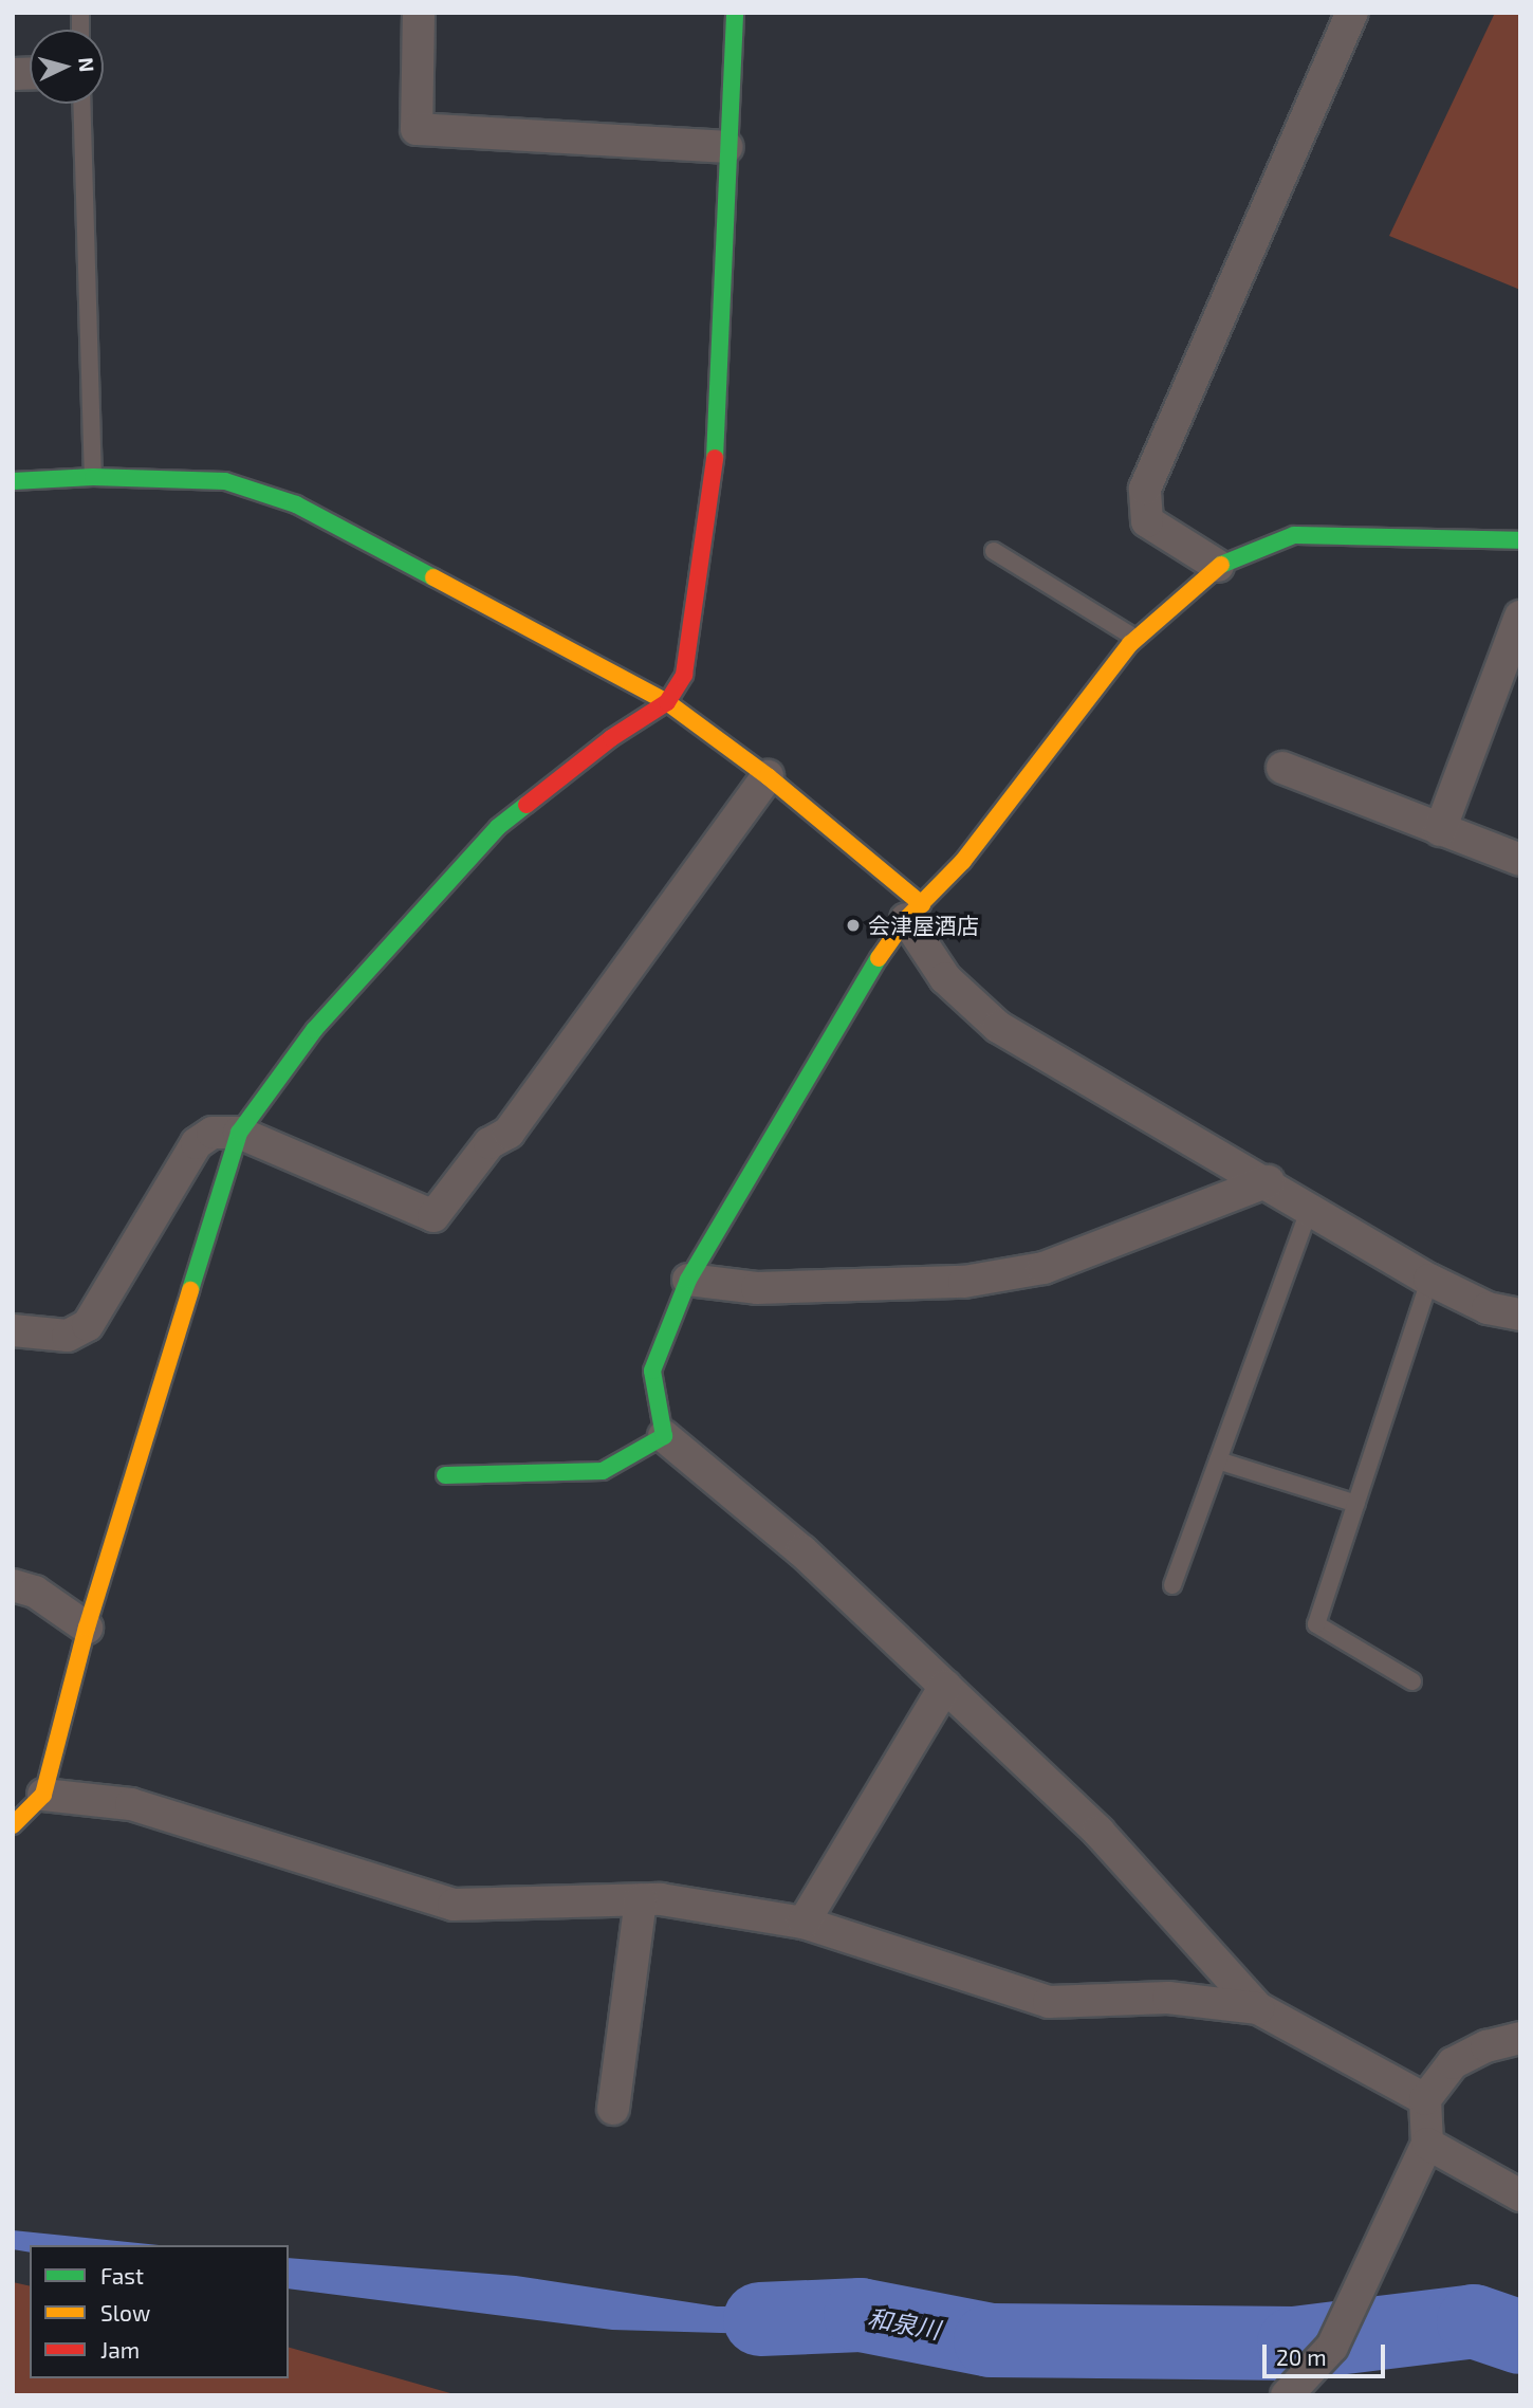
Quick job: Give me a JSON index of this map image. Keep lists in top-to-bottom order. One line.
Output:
{"water":["和泉川"],"places":["会津屋酒店"],"legend":["Fast","Slow","Jam"],"scale_bar":"20 m","north":"right"}
